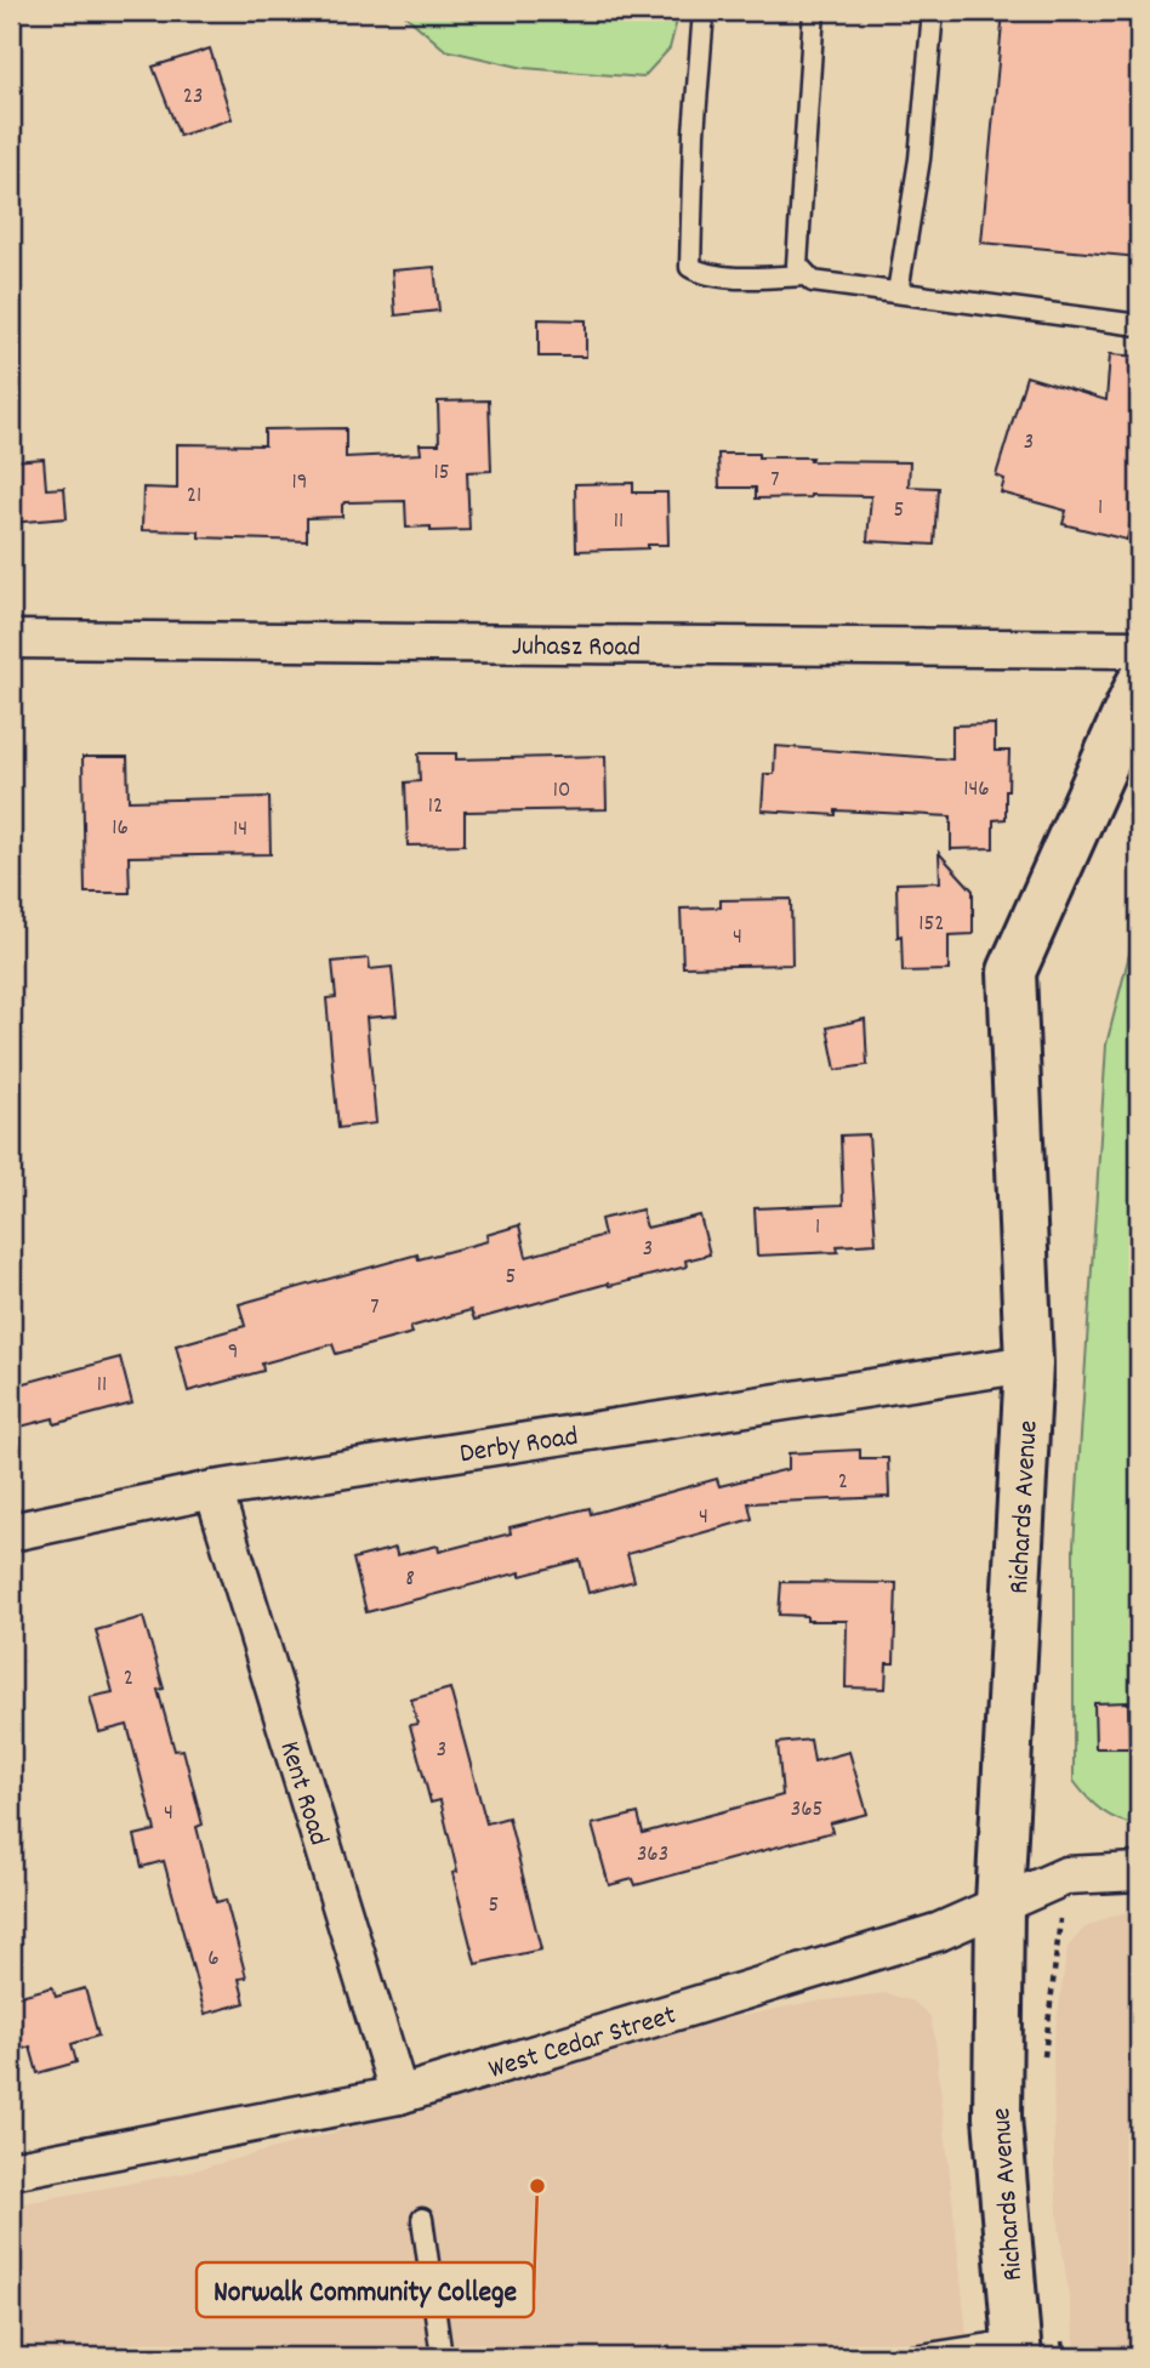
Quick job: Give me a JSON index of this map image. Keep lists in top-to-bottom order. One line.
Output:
{"streets":{"street":["Juhasz Road","Derby Road","Richards Avenue","Kent Road","West Cedar Street"]},"crossings":[["Derby Road","Richards Avenue"],["Derby Road","Kent Road"],["Richards Avenue","West Cedar Street"],["Kent Road","West Cedar Street"]],"places":["Norwalk Community College"],"house_numbers":["23","3","15","7","19","21","1","5","11","146","10","12","16","14","152","4","1","3","5","7","9","11","2","4","8","2","3","365","4","363","5","6"]}
